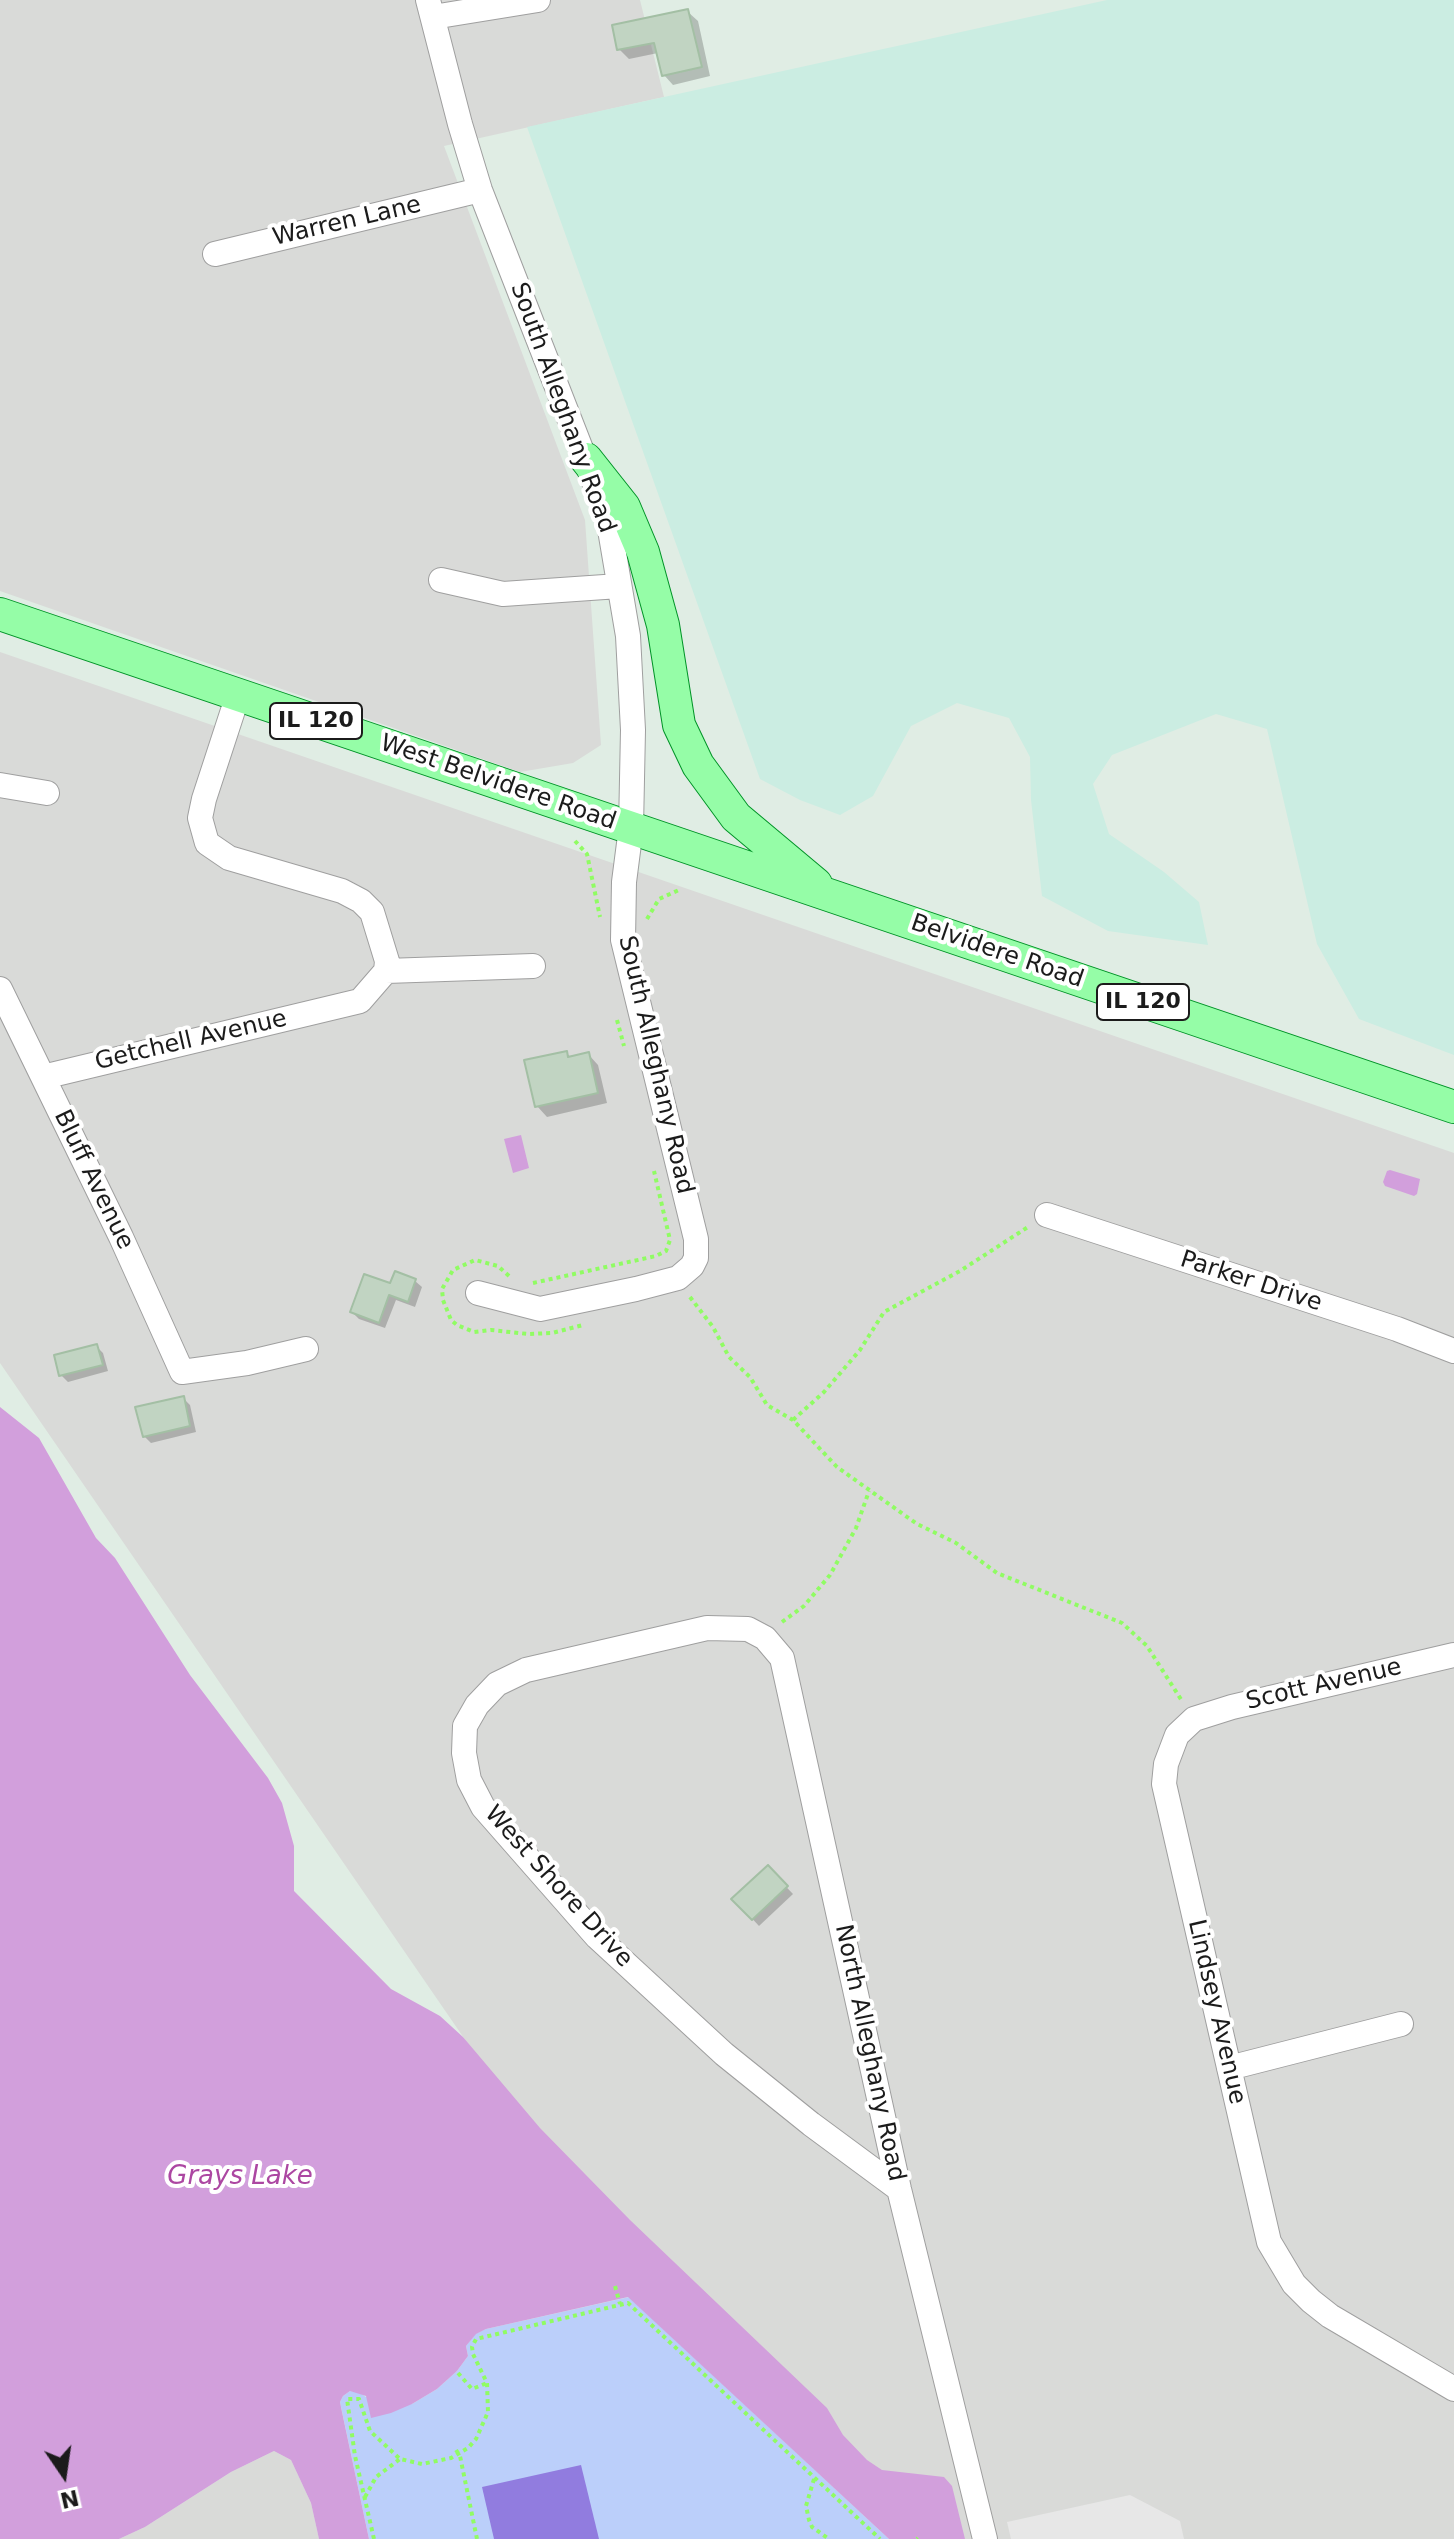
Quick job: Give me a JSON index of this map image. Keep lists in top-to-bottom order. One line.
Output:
{"streets":{"main road":["IL 120","West Belvidere Road","Belvidere Road"],"street":["Warren Lane","South Alleghany Road","Getchell Avenue","Bluff Avenue","Parker Drive","Scott Avenue","West Shore Drive","Lindsey Avenue","North Alleghany Road"]},"crossings":[["Warren Lane","South Alleghany Road"],["South Alleghany Road","West Belvidere Road"],["South Alleghany Road","Belvidere Road"],["West Belvidere Road","Belvidere Road"],["Getchell Avenue","Bluff Avenue"],["Scott Avenue","Lindsey Avenue"],["West Shore Drive","North Alleghany Road"]],"water":["Grays Lake"],"north":"bottom"}
